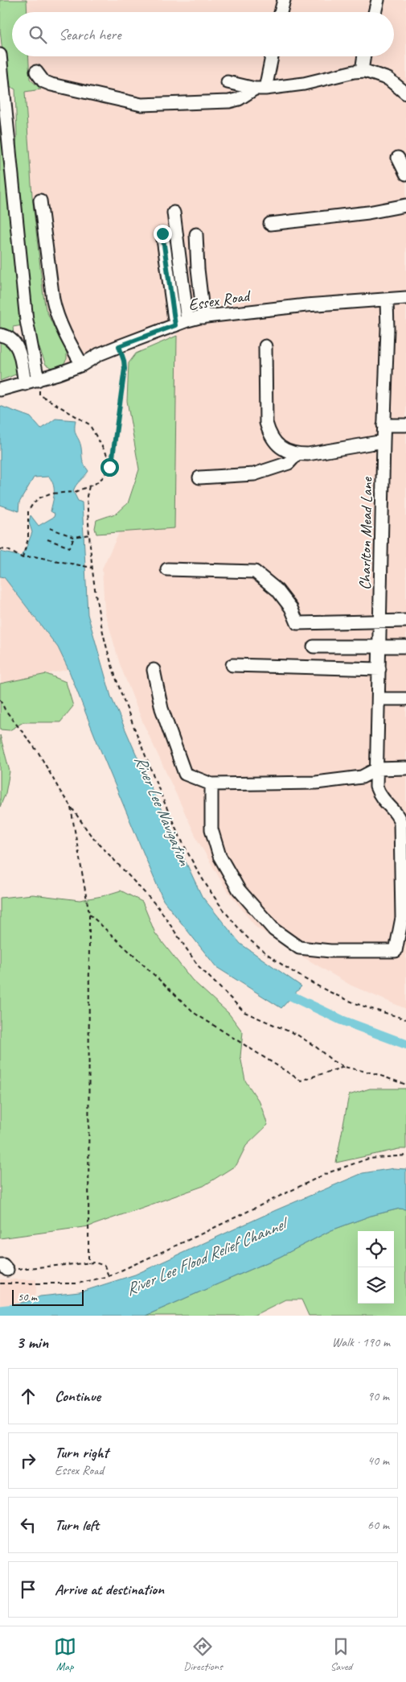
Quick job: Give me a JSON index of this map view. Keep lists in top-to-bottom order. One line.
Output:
{"streets":{"street":["Essex Road","Charlton Mead Lane"]},"crossings":[["Essex Road","Charlton Mead Lane"]],"water":["River Lee Navigation","River Lee Flood Relief Channel"],"scale_bar":"50 m","page":{"search":"Search here","scale":"50 m","heading":["3 min","Walk · 190 m"],"list":[["Continue","90 m"],["Turn right","Essex Road","40 m"],["Turn left","60 m"],"Arrive at destination"],"nav":["Map","Directions","Saved"]}}
